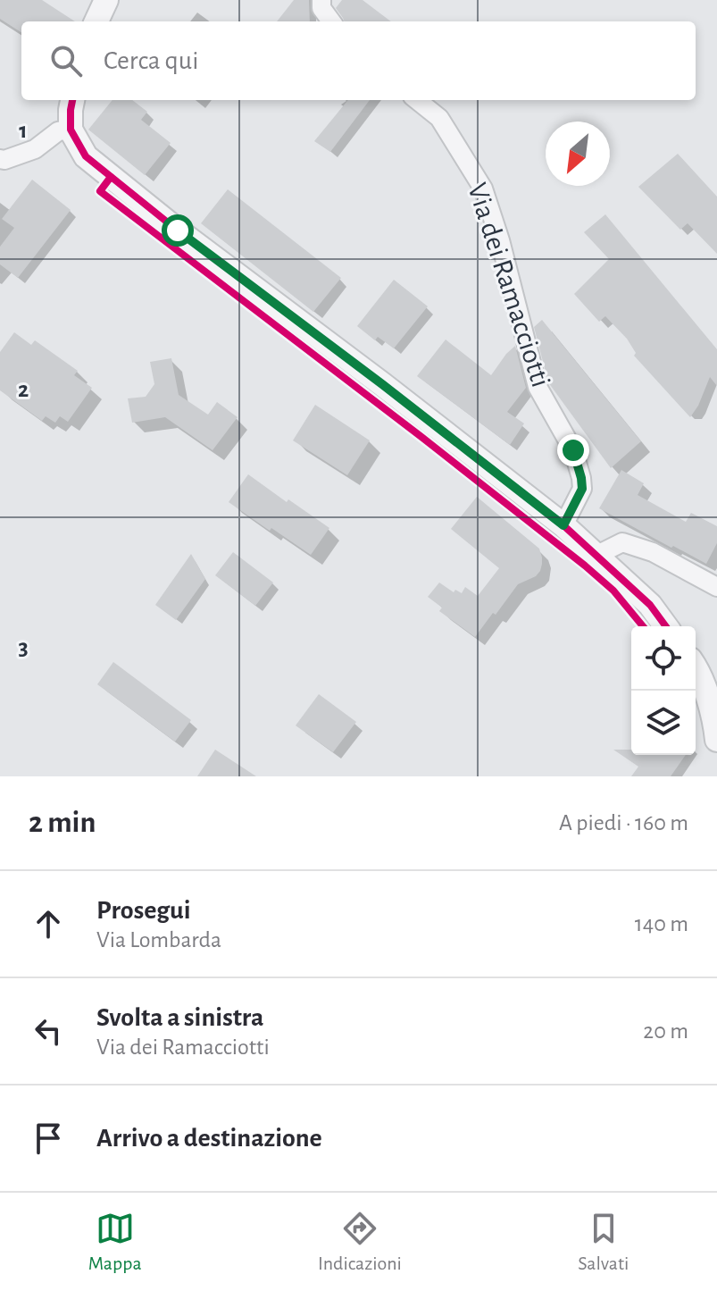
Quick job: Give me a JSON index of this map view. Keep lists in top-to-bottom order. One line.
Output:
{"streets":{"street":["Via dei Ramacciotti"]},"north":"bottom left","page":{"search":"Cerca qui","heading":["2 min","A piedi · 160 m"],"list":[["Prosegui","Via Lombarda","140 m"],["Svolta a sinistra","Via dei Ramacciotti","20 m"],"Arrivo a destinazione"],"nav":["Mappa","Indicazioni","Salvati"]},"grid":{"rows":["1","2","3"]}}
